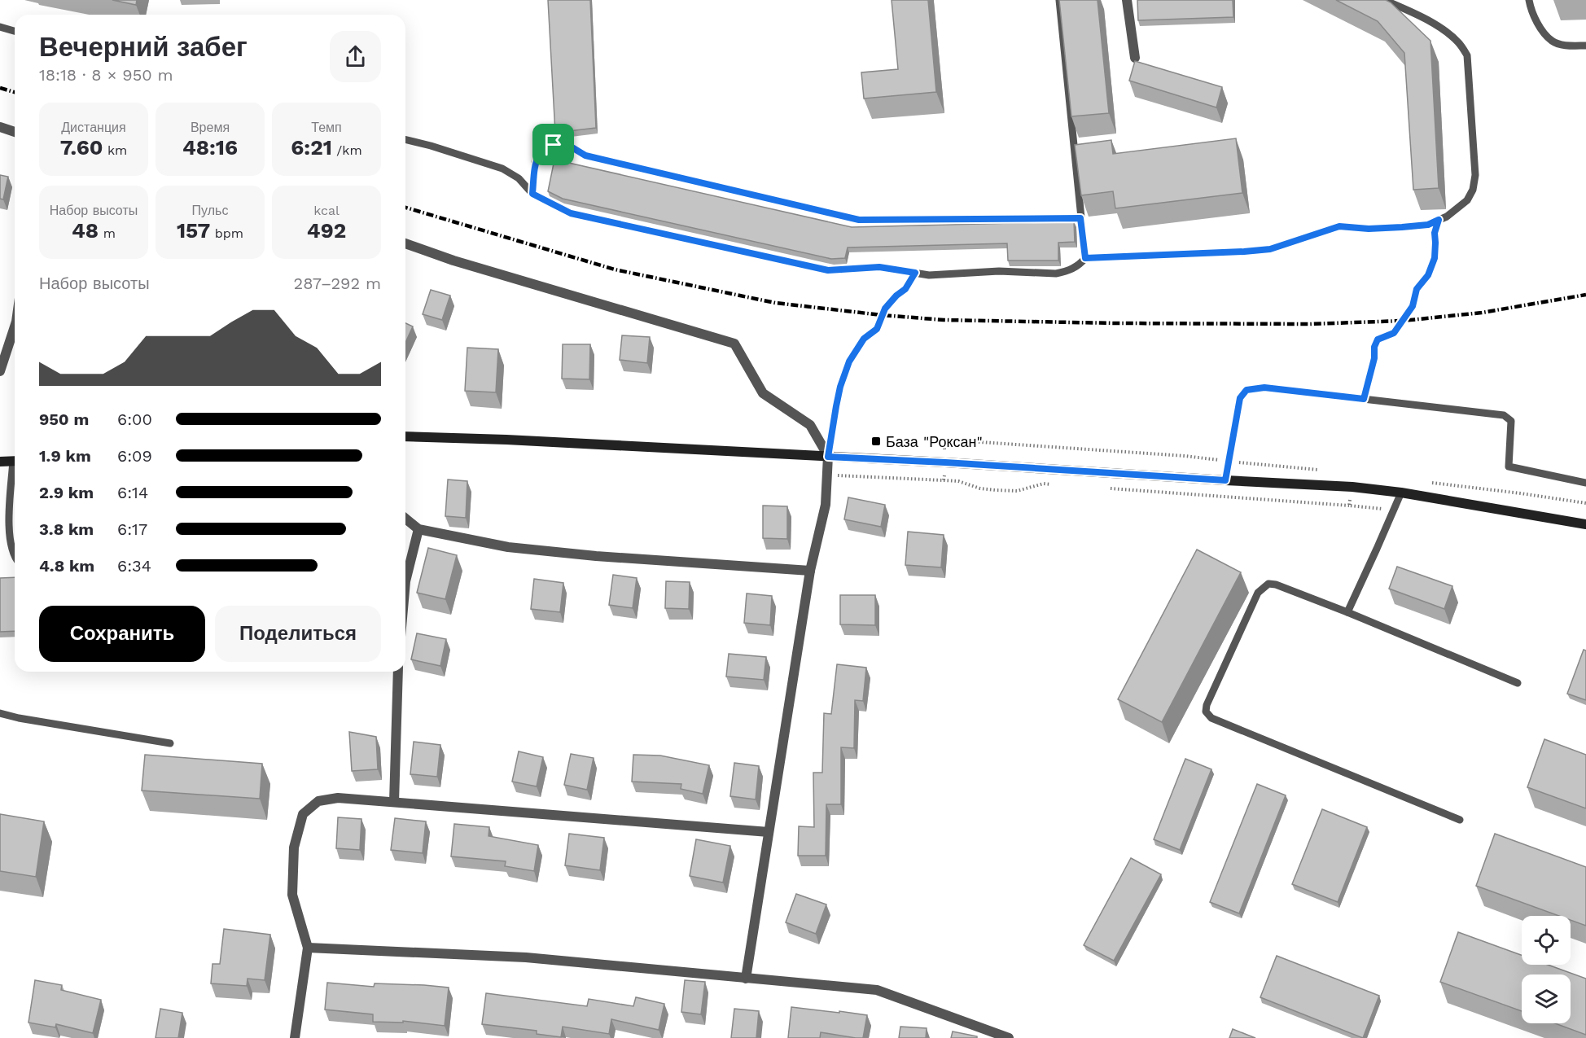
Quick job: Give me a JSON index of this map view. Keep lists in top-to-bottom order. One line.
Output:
{"places":{"transit":["База \"Роксан\""]},"page":{"heading":["Вечерний забег","18:18 · 8 × 950 m"],"stats":[["Дистанция","7.60 km"],["Время","48:16"],["Темп","6:21 /km"],["Набор высоты","48 m"],["Пульс","157 bpm"],["kcal","492"]],"chart":["Набор высоты","287–292 m"],"list":[{"name":"950 m","note":"6:00"},{"name":"1.9 km","note":"6:09"},{"name":"2.9 km","note":"6:14"},{"name":"3.8 km","note":"6:17"},{"name":"4.8 km","note":"6:34"}],"buttons":["Сохранить","Поделиться"]}}
